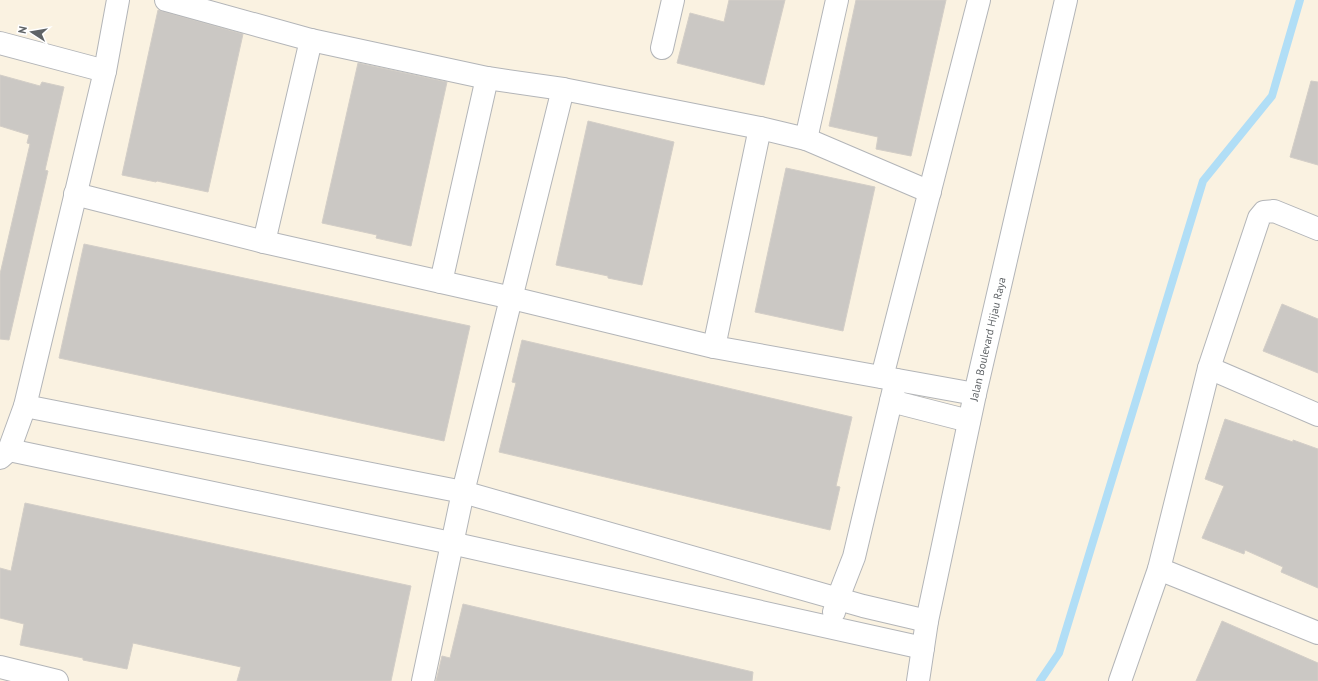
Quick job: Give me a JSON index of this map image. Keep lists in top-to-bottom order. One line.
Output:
{"streets":{"street":["Jalan Boulevard Hijau Raya"]},"north":"left"}
